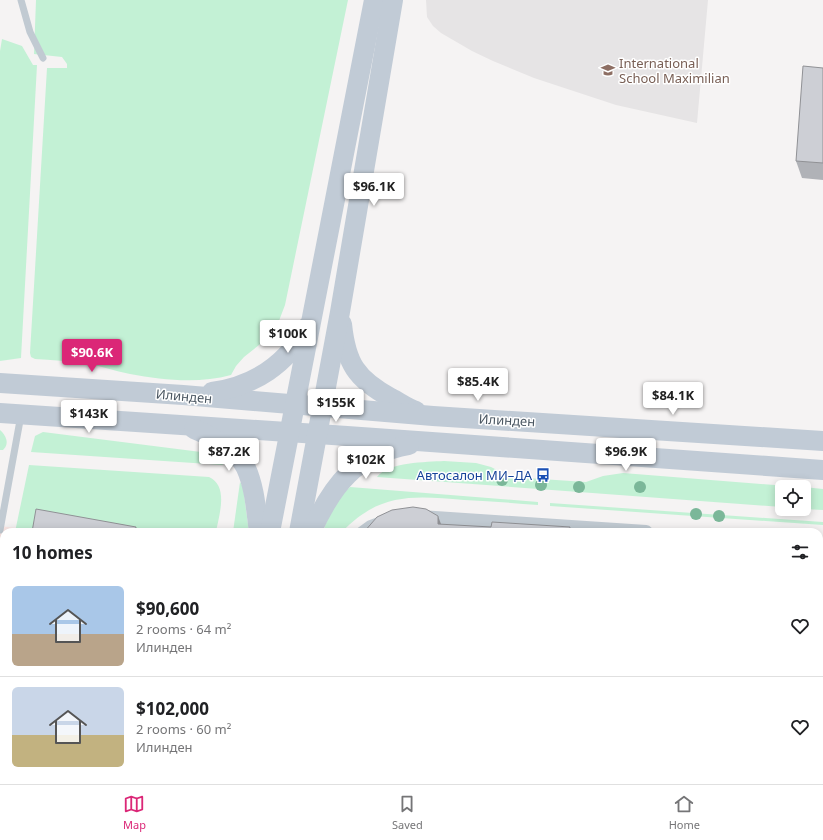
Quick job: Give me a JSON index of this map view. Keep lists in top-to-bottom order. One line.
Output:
{"streets":{"street":["Илинден"]},"places":{"school or university":["International School Maximilian"],"bus stop":["Автосалон МИ–ДА"]},"page":{"price":["$96.1K","$100K","$90.6K","$85.4K","$84.1K","$155K","$143K","$87.2K","$96.9K","$102K"],"heading":"10 homes","list":[{"name":"$90,600","note":"2 rooms · 64 m² · Илинден"},{"name":"$102,000","note":"2 rooms · 60 m² · Илинден"}],"tabs":["Map","Saved","Home"]}}
